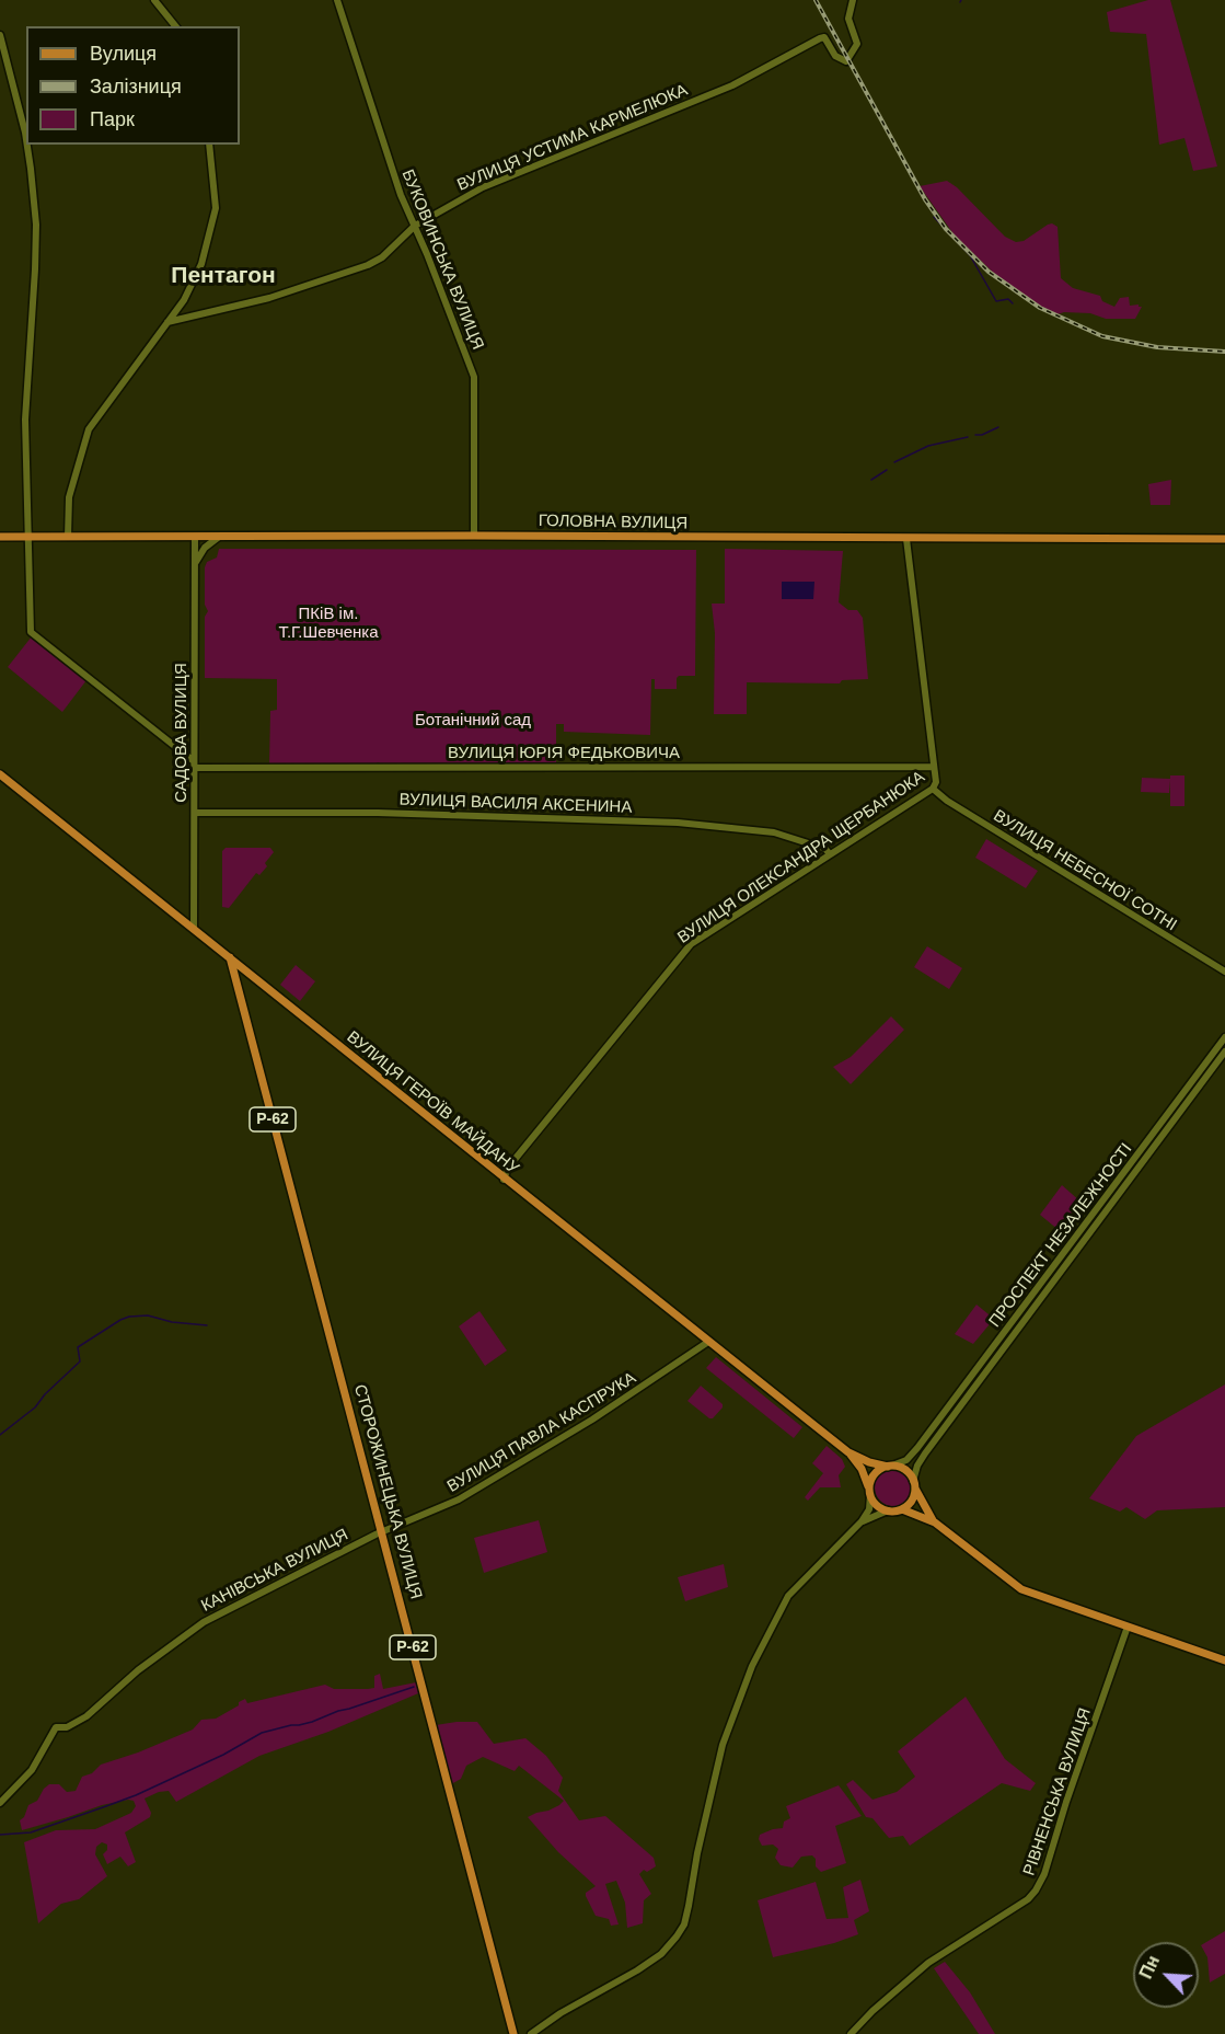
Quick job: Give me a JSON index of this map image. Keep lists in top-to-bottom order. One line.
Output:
{"streets":{"main road":["ГОЛОВНА ВУЛИЦЯ","ВУЛИЦЯ ГЕРОЇВ МАЙДАНУ","Р-62","СТОРОЖИНЕЦЬКА ВУЛИЦЯ"],"street":["ВУЛИЦЯ УСТИМА КАРМЕЛЮКА","БУКОВИНСЬКА ВУЛИЦЯ","САДОВА ВУЛИЦЯ","ВУЛИЦЯ ЮРІЯ ФЕДЬКОВИЧА","ВУЛИЦЯ ВАСИЛЯ АКСЕНИНА","ВУЛИЦЯ ОЛЕКСАНДРА ЩЕРБАНЮКА","ВУЛИЦЯ НЕБЕСНОЇ СОТНІ","ПРОСПЕКТ НЕЗАЛЕЖНОСТІ","ВУЛИЦЯ ПАВЛА КАСПРУКА","КАНІВСЬКА ВУЛИЦЯ","РІВНЕНСЬКА ВУЛИЦЯ"]},"crossings":[["ВУЛИЦЯ УСТИМА КАРМЕЛЮКА","БУКОВИНСЬКА ВУЛИЦЯ"],["БУКОВИНСЬКА ВУЛИЦЯ","ГОЛОВНА ВУЛИЦЯ"],["ГОЛОВНА ВУЛИЦЯ","САДОВА ВУЛИЦЯ"],["ГОЛОВНА ВУЛИЦЯ","ВУЛИЦЯ ОЛЕКСАНДРА ЩЕРБАНЮКА"],["САДОВА ВУЛИЦЯ","ВУЛИЦЯ ЮРІЯ ФЕДЬКОВИЧА"],["САДОВА ВУЛИЦЯ","ВУЛИЦЯ ВАСИЛЯ АКСЕНИНА"],["САДОВА ВУЛИЦЯ","ВУЛИЦЯ ГЕРОЇВ МАЙДАНУ"],["ВУЛИЦЯ ЮРІЯ ФЕДЬКОВИЧА","ВУЛИЦЯ ОЛЕКСАНДРА ЩЕРБАНЮКА"],["ВУЛИЦЯ ВАСИЛЯ АКСЕНИНА","ВУЛИЦЯ ОЛЕКСАНДРА ЩЕРБАНЮКА"],["ВУЛИЦЯ ОЛЕКСАНДРА ЩЕРБАНЮКА","ВУЛИЦЯ НЕБЕСНОЇ СОТНІ"],["ВУЛИЦЯ ОЛЕКСАНДРА ЩЕРБАНЮКА","ВУЛИЦЯ ГЕРОЇВ МАЙДАНУ"],["ВУЛИЦЯ ГЕРОЇВ МАЙДАНУ","ВУЛИЦЯ ПАВЛА КАСПРУКА"],["ВУЛИЦЯ ГЕРОЇВ МАЙДАНУ","СТОРОЖИНЕЦЬКА ВУЛИЦЯ"],["ВУЛИЦЯ ПАВЛА КАСПРУКА","СТОРОЖИНЕЦЬКА ВУЛИЦЯ"],["ВУЛИЦЯ ПАВЛА КАСПРУКА","КАНІВСЬКА ВУЛИЦЯ"],["СТОРОЖИНЕЦЬКА ВУЛИЦЯ","КАНІВСЬКА ВУЛИЦЯ"]],"districts":["Пентагон"],"parks":["ПКіВ ім. Т.Г.Шевченка","Ботанічний сад"],"legend":["Вулиця","Залізниця","Парк"],"north":"top left"}
